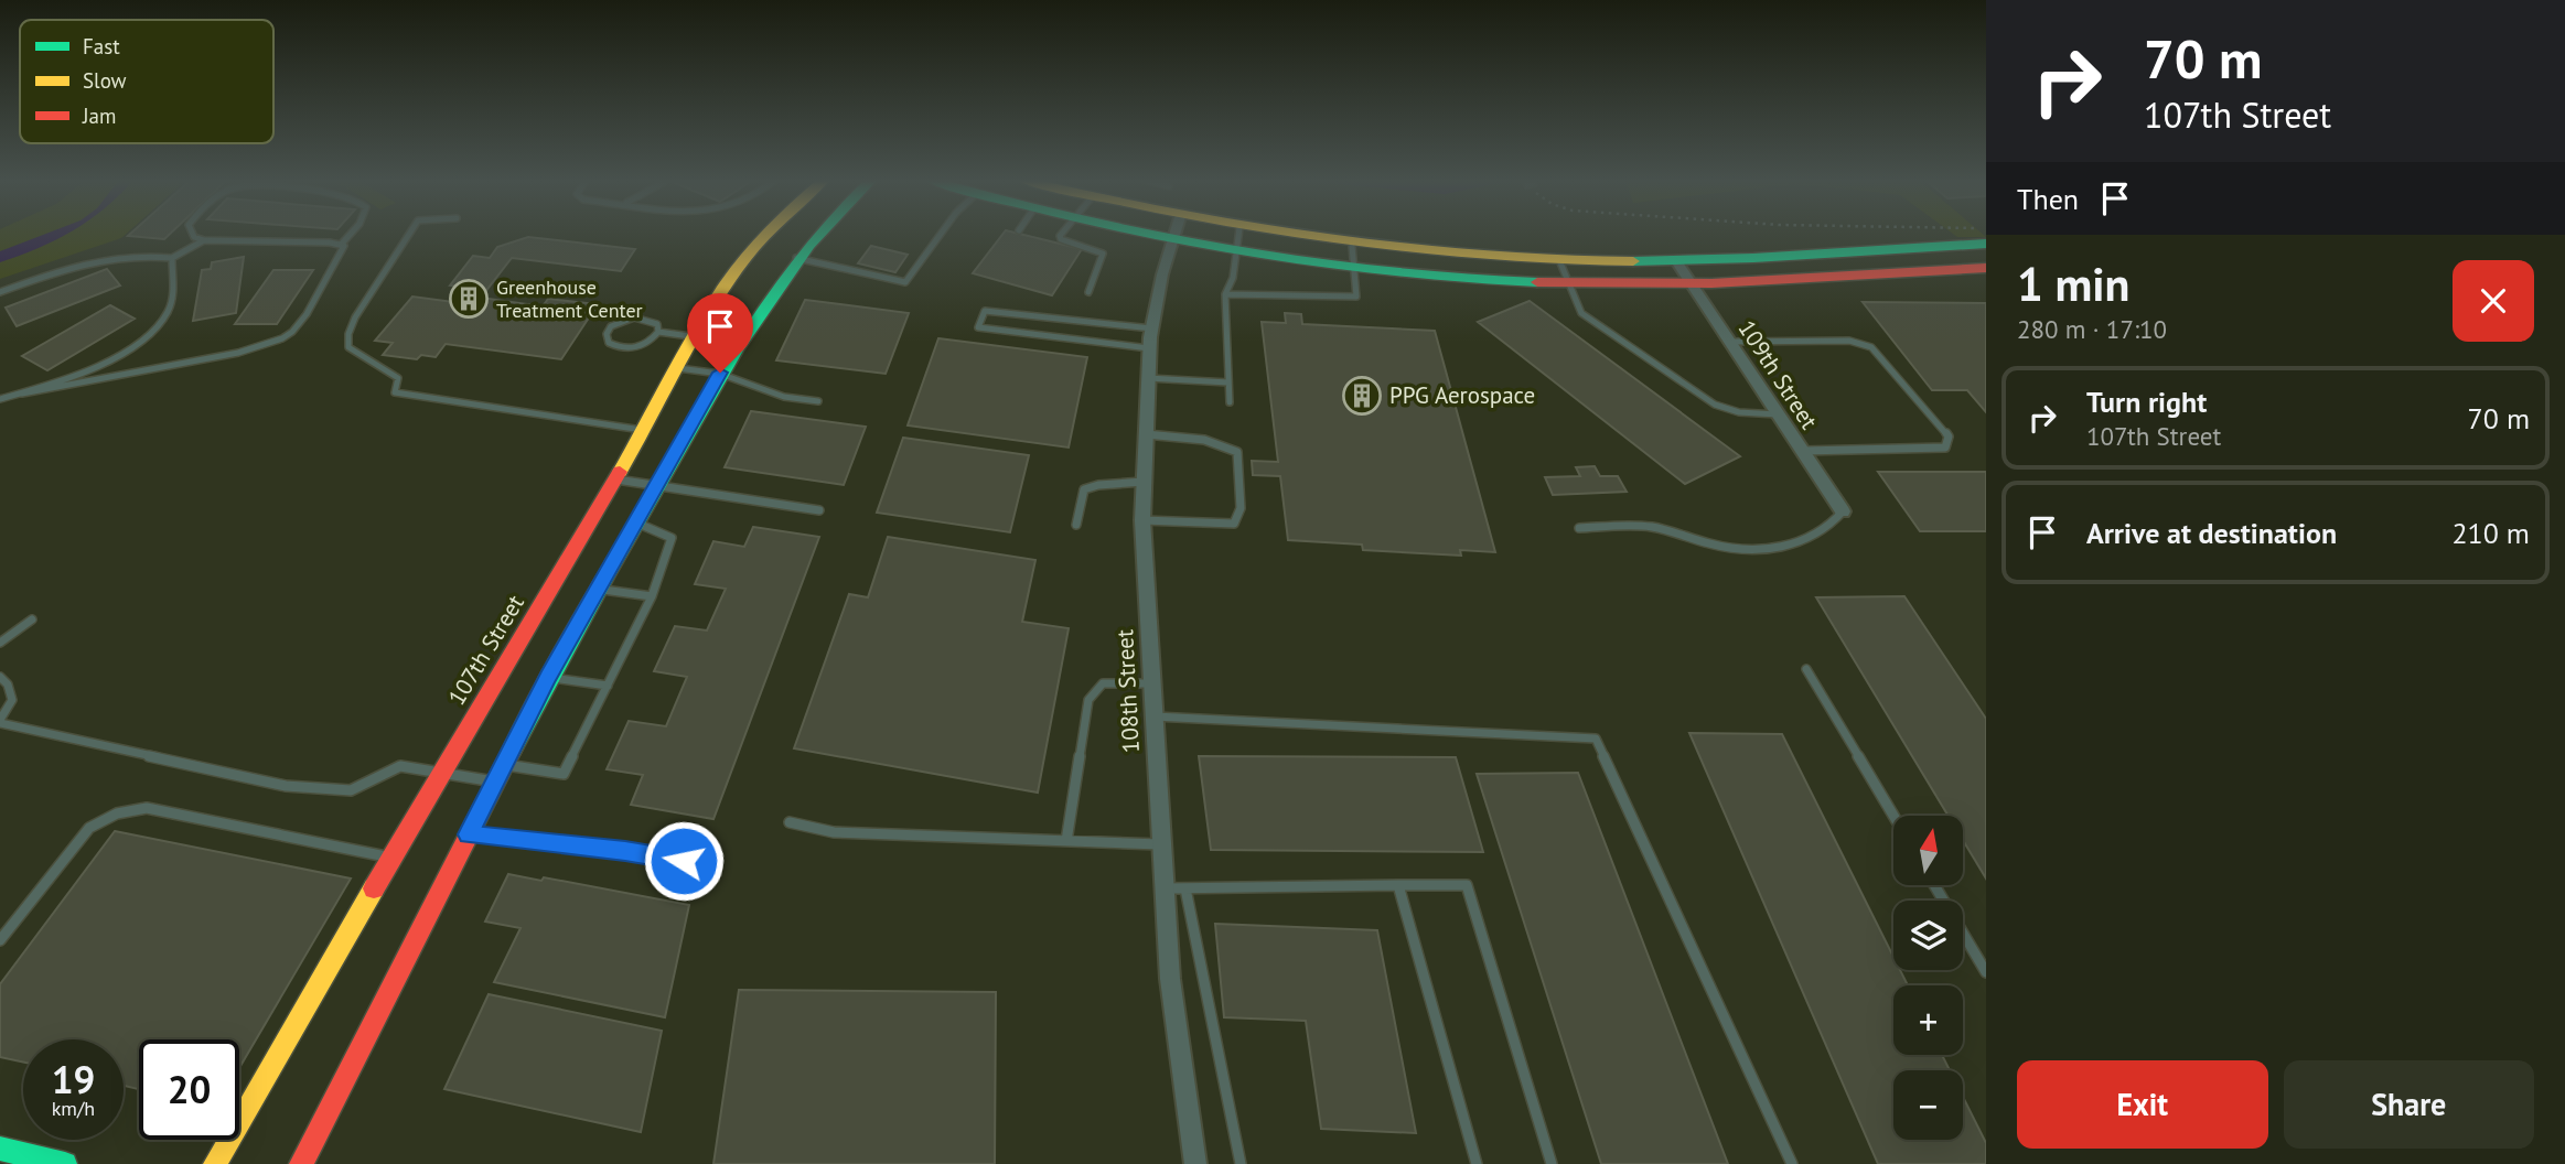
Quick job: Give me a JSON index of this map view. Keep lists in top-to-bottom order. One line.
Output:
{"streets":{"street":["109th Street","107th Street","108th Street"]},"places":{"building":["Greenhouse Treatment Center","PPG Aerospace"]},"legend":["Fast","Slow","Jam"],"north":"top","page":{"turn":["70 m","107th Street"],"then":"Then","heading":["1 min","280 m · 17:10"],"list":[{"name":"Turn right","note":"107th Street","value":"70 m"},{"name":"Arrive at destination","value":"210 m"}],"map_buttons":["+","−"],"speed":"19 km/h","limit":"20","buttons":["Exit","Share"]}}
